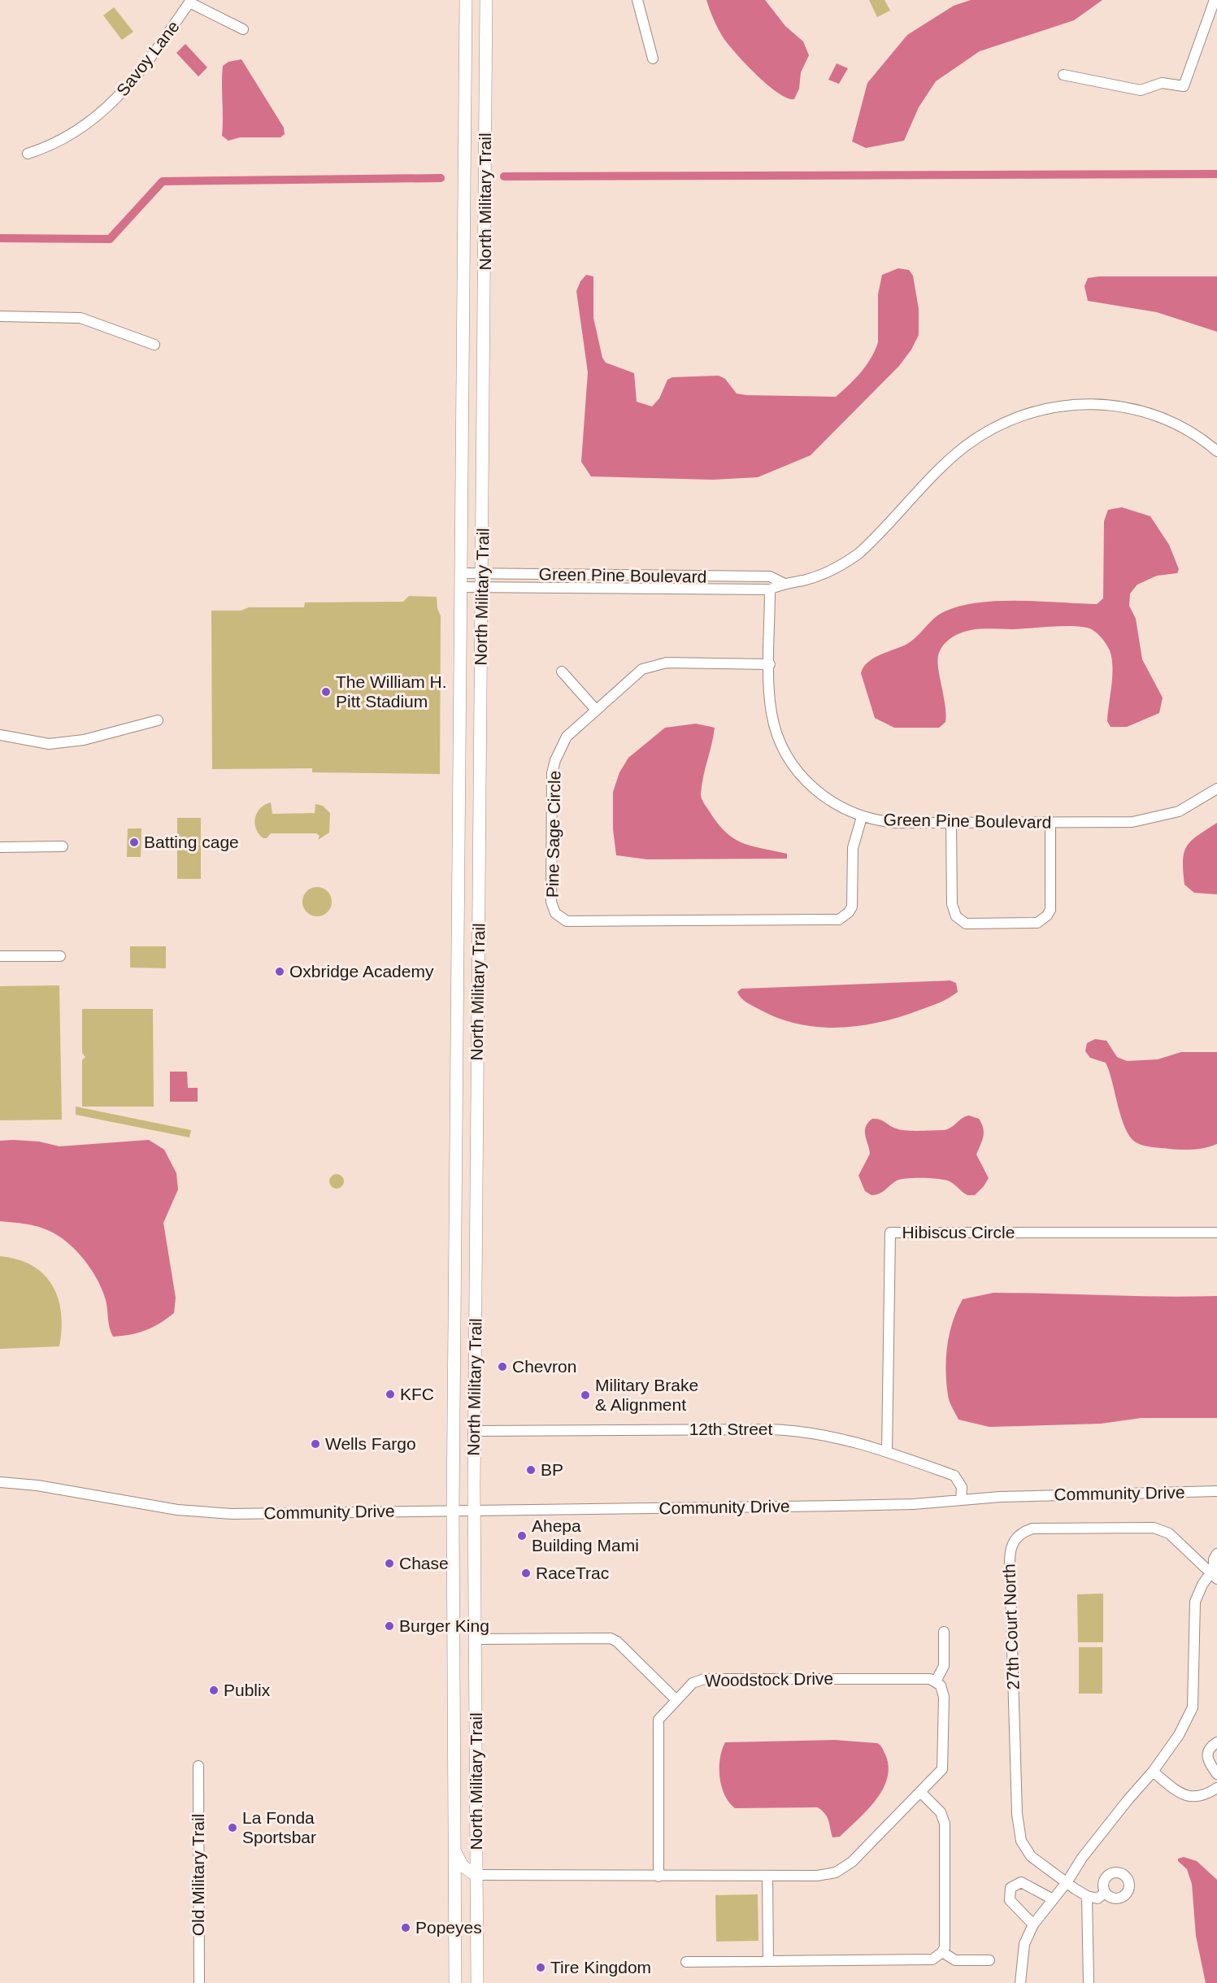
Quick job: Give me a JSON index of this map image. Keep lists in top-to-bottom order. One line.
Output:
{"streets":{"main road":["North Military Trail"],"street":["Savoy Lane","Green Pine Boulevard","Pine Sage Circle","Hibiscus Circle","12th Street","Community Drive","27th Court North","Woodstock Drive","Old Military Trail"]},"crossings":[["North Military Trail","Green Pine Boulevard"],["North Military Trail","12th Street"],["North Military Trail","Community Drive"],["Green Pine Boulevard","Pine Sage Circle"],["Hibiscus Circle","12th Street"],["12th Street","Community Drive"]],"places":["The William H. Pitt Stadium","Batting cage","Oxbridge Academy","Chevron","KFC","Military Brake & Alignment","Wells Fargo","BP","Ahepa Building Mami","Chase","RaceTrac","Burger King","Publix","La Fonda Sportsbar","Popeyes","Tire Kingdom"]}
